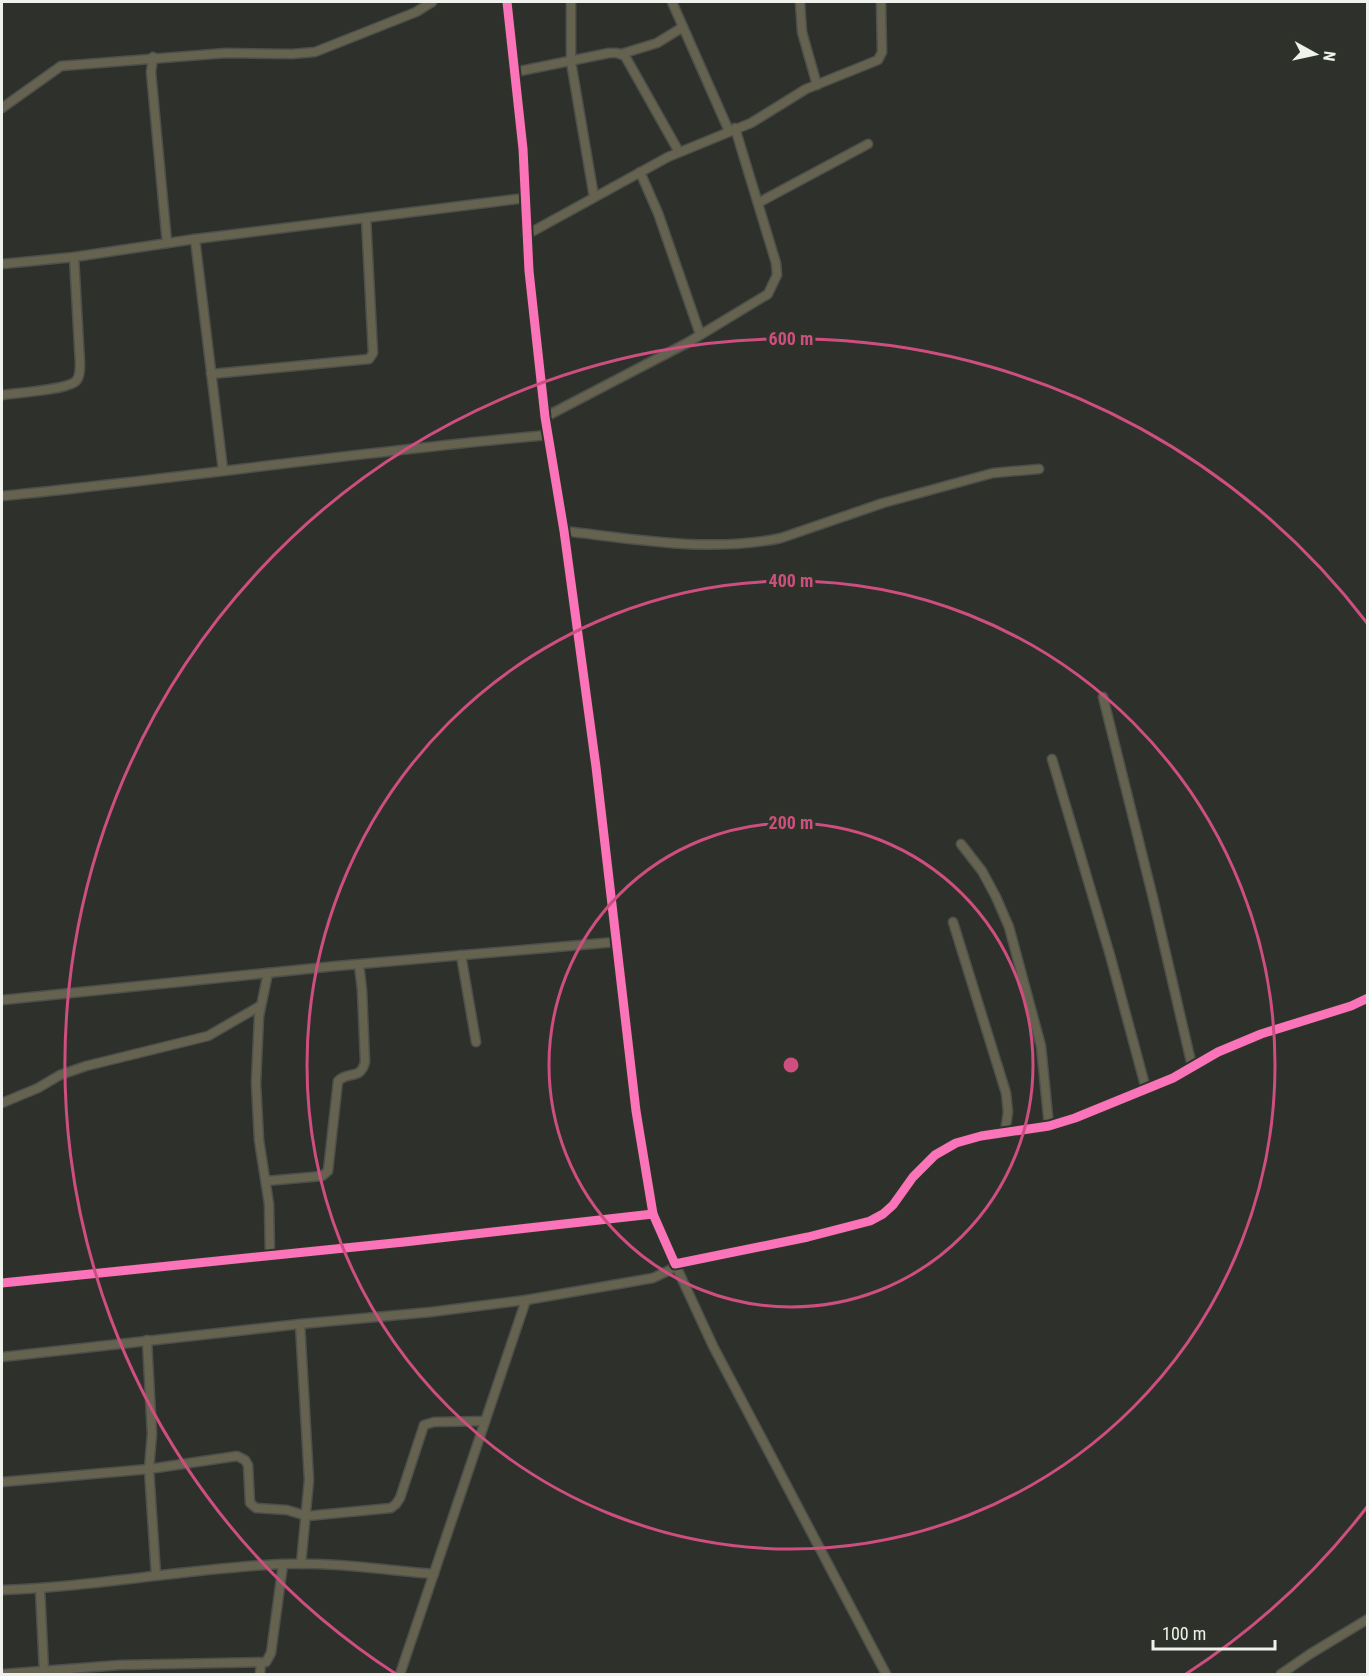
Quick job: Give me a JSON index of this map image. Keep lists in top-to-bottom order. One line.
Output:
{"scale_bar":"100 m","north":"right","rings":["600 m","400 m","200 m"]}
